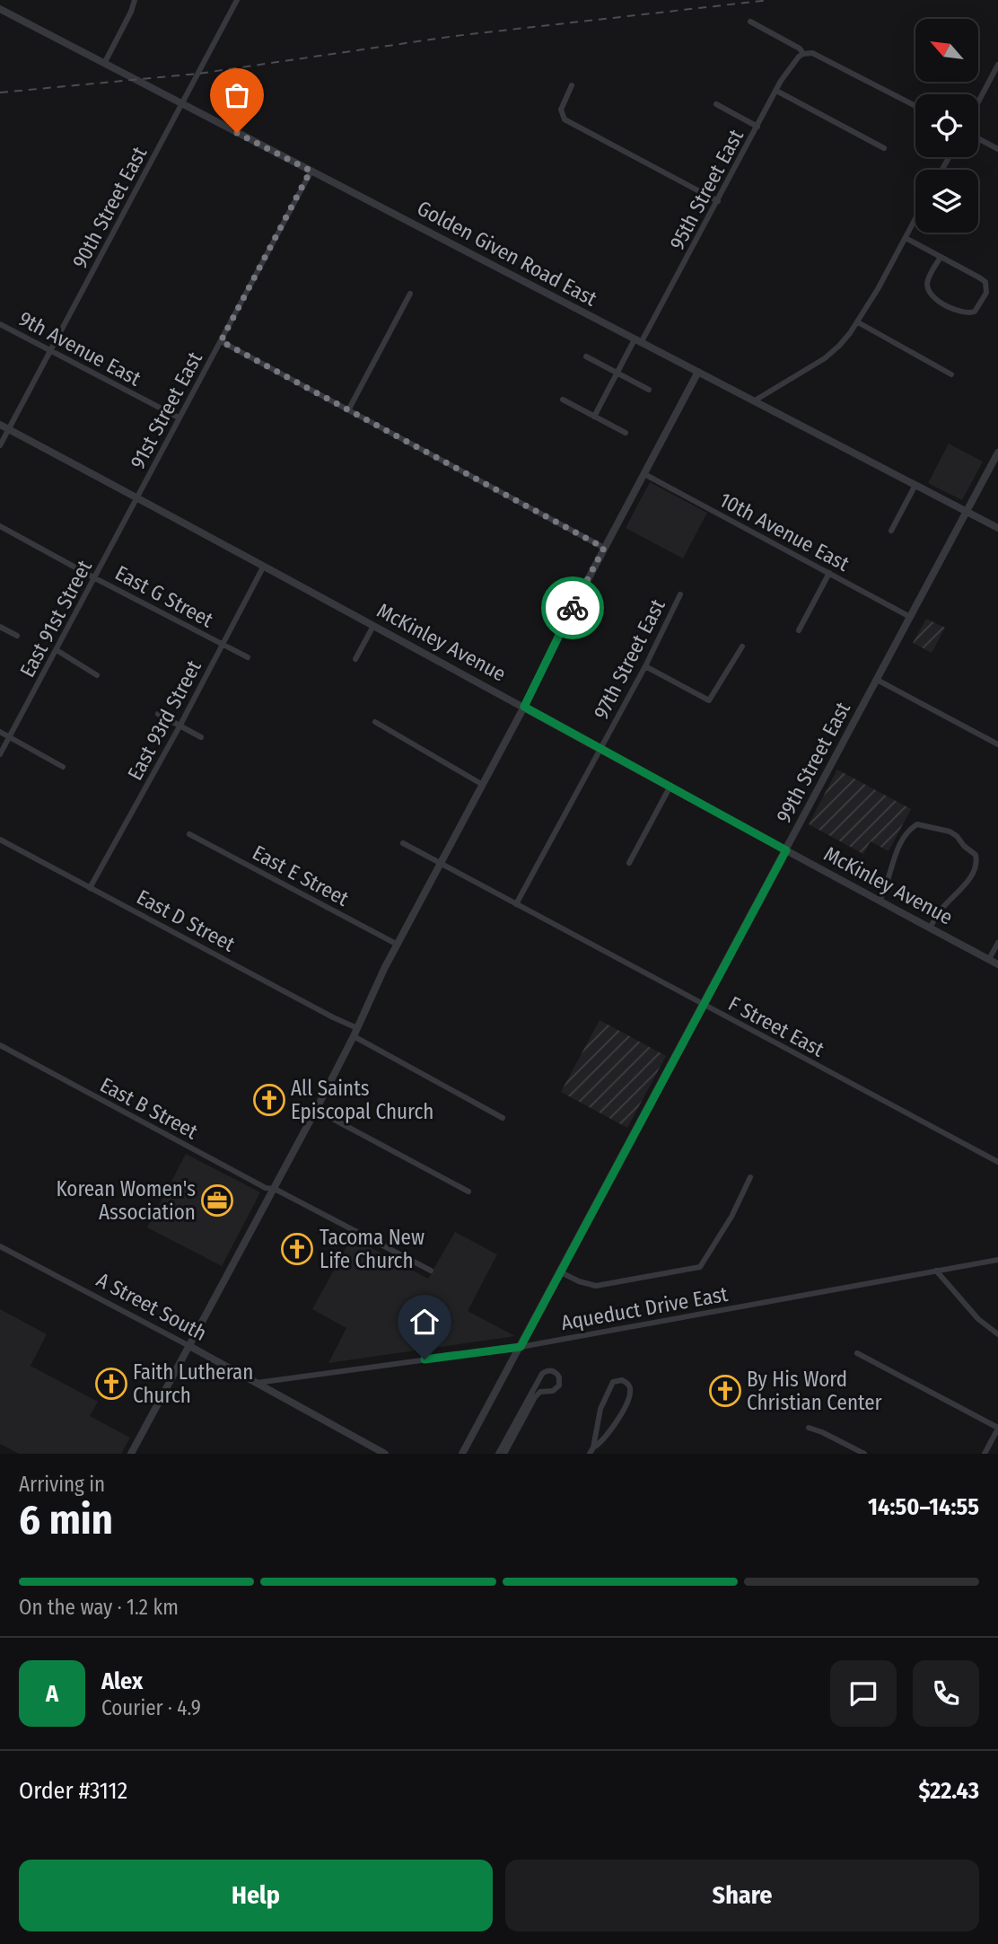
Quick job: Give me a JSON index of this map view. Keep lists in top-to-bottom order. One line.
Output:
{"streets":{"street":["95th Street East","90th Street East","Golden Given Road East","9th Avenue East","91st Street East","10th Avenue East","East G Street","East 91st Street","McKinley Avenue","97th Street East","East 93rd Street","99th Street East","East E Street","East D Street","F Street East","East B Street","A Street South","Aqueduct Drive East"]},"crossings":[["95th Street East","Golden Given Road East"],["90th Street East","Golden Given Road East"],["90th Street East","9th Avenue East"],["90th Street East","McKinley Avenue"],["Golden Given Road East","91st Street East"],["Golden Given Road East","99th Street East"],["9th Avenue East","91st Street East"],["91st Street East","East 91st Street"],["91st Street East","McKinley Avenue"],["10th Avenue East","99th Street East"],["East G Street","East 91st Street"],["East G Street","East 93rd Street"],["East 91st Street","McKinley Avenue"],["McKinley Avenue","97th Street East"],["McKinley Avenue","East 93rd Street"],["McKinley Avenue","99th Street East"],["97th Street East","F Street East"],["East 93rd Street","East D Street"],["99th Street East","F Street East"],["99th Street East","Aqueduct Drive East"],["A Street South","Aqueduct Drive East"]],"places":{"church":["All Saints Episcopal Church","Tacoma New Life Church","Faith Lutheran Church","By His Word Christian Center"],"office":["Korean Women's Association"]},"north":"top left","page":{"heading":["6 min","Arriving in","14:50–14:55"],"panel":["Alex","Courier · 4.9","Order #3112","$22.43"],"bar":"On the way · 1.2 km","round":"A","buttons":["Help","Share"]}}
